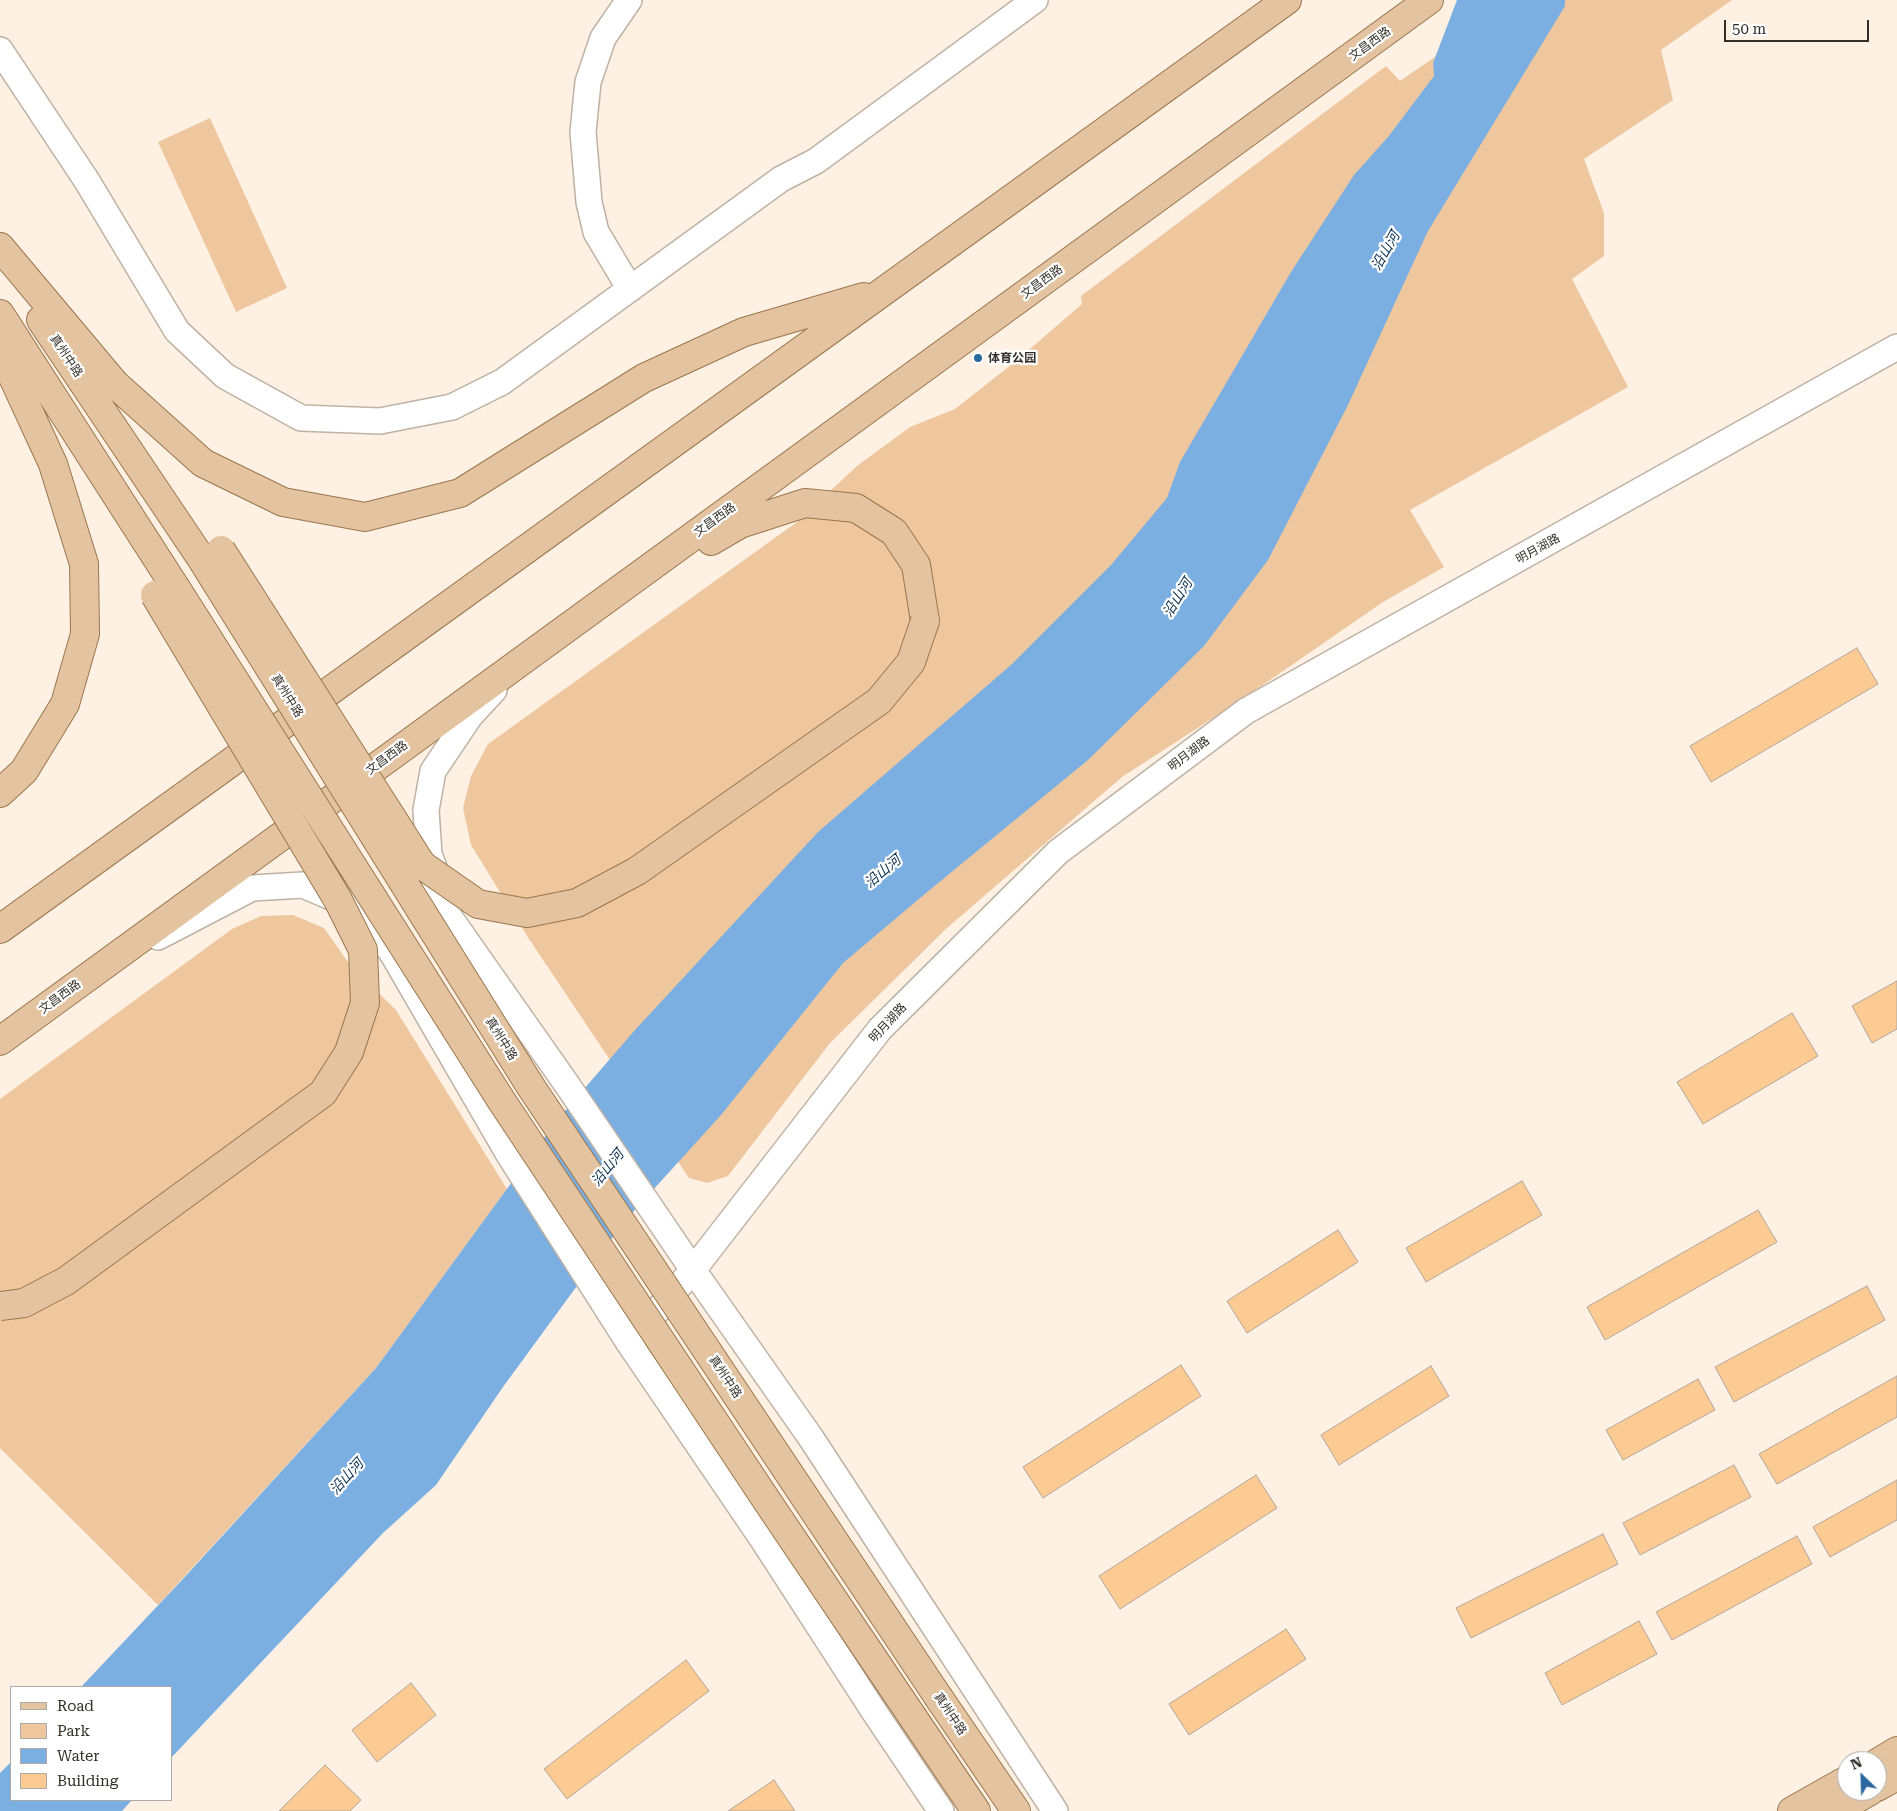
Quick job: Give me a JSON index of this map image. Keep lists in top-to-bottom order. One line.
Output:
{"streets":{"main road":["文昌西路","真州中路"],"street":["明月湖路"]},"crossings":[["文昌西路","真州中路"],["真州中路","明月湖路"]],"water":["沿山河"],"places":["体育公园"],"legend":["Road","Park","Water","Building"],"scale_bar":"50 m","north":"top left"}
